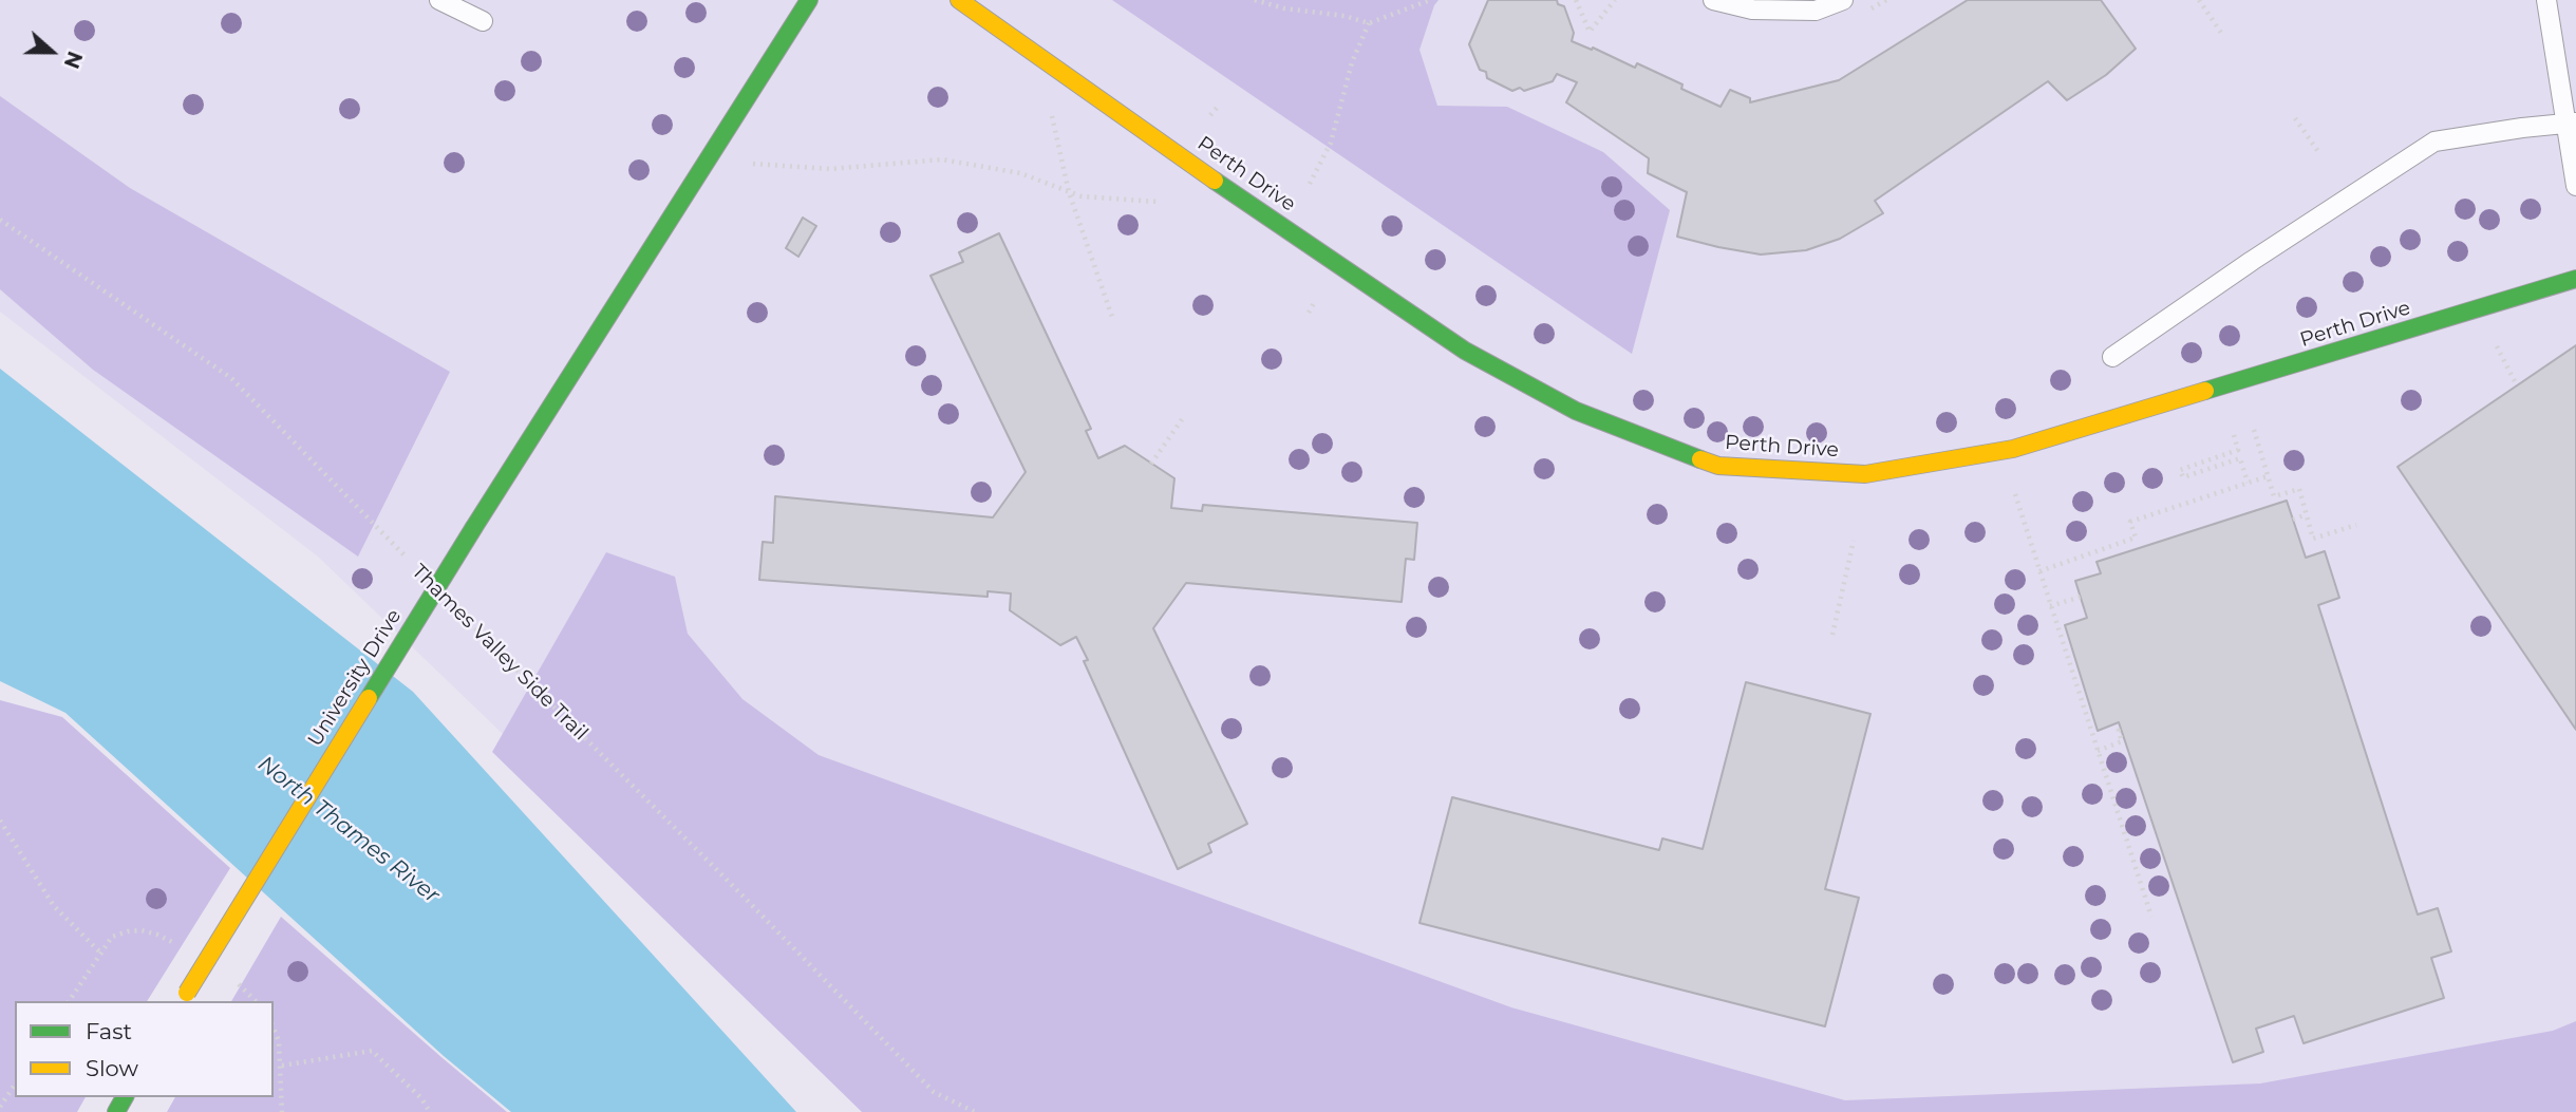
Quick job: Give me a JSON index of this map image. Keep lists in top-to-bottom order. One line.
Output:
{"streets":{"street":["Perth Drive","University Drive"],"path":["Thames Valley Side Trail"]},"water":["North Thames River"],"legend":["Fast","Slow"],"north":"right"}
